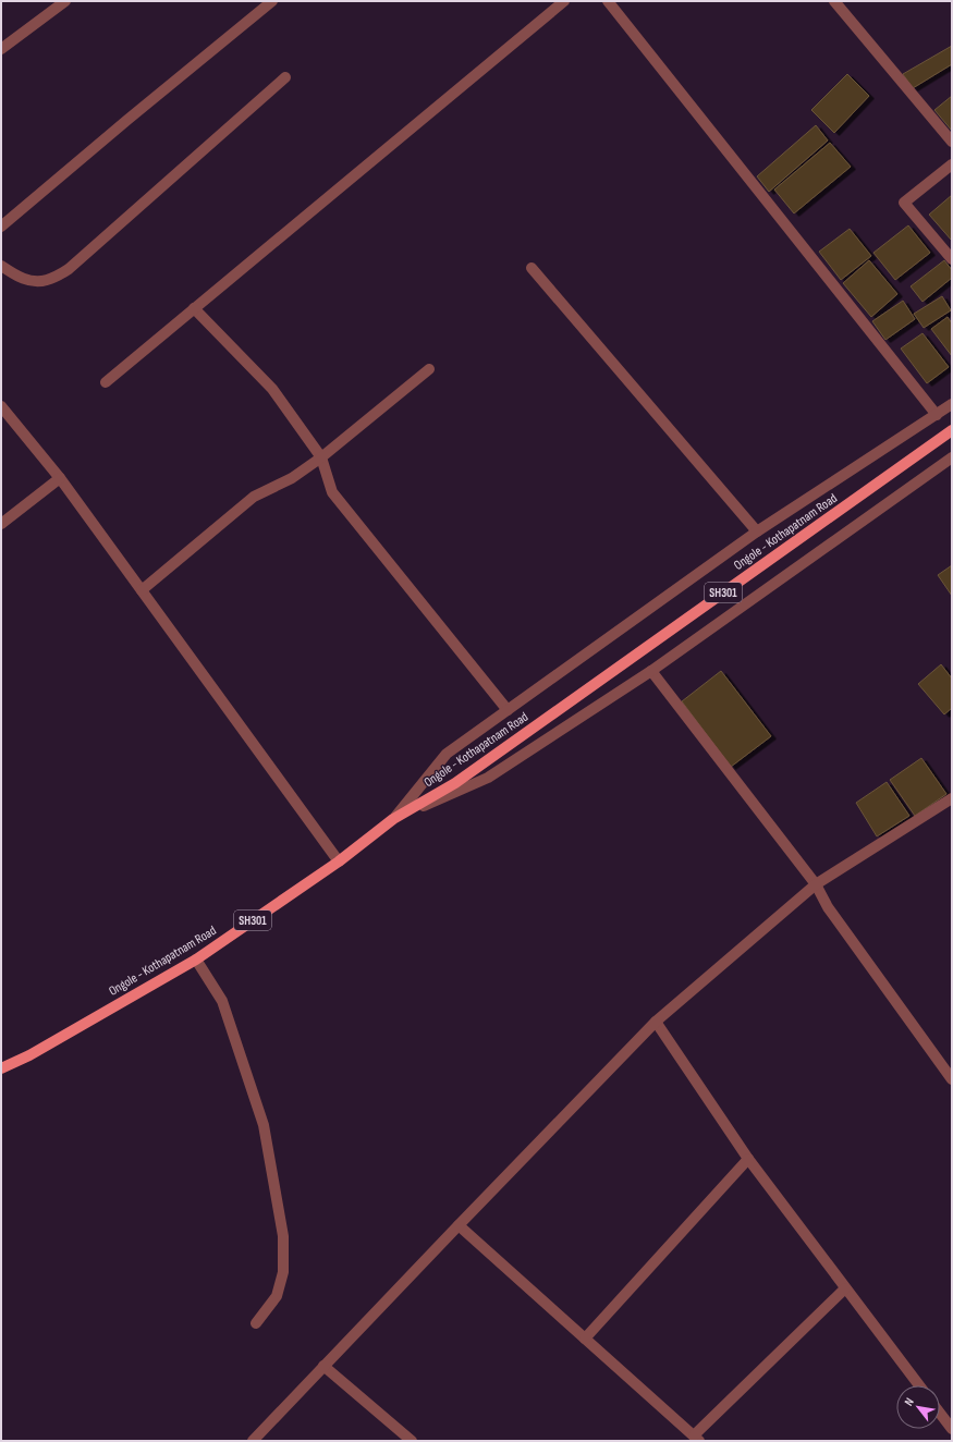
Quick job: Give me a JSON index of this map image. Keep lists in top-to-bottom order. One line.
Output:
{"streets":{"main road":["Ongole - Kothapatnam Road","SH301"]},"north":"top left"}
